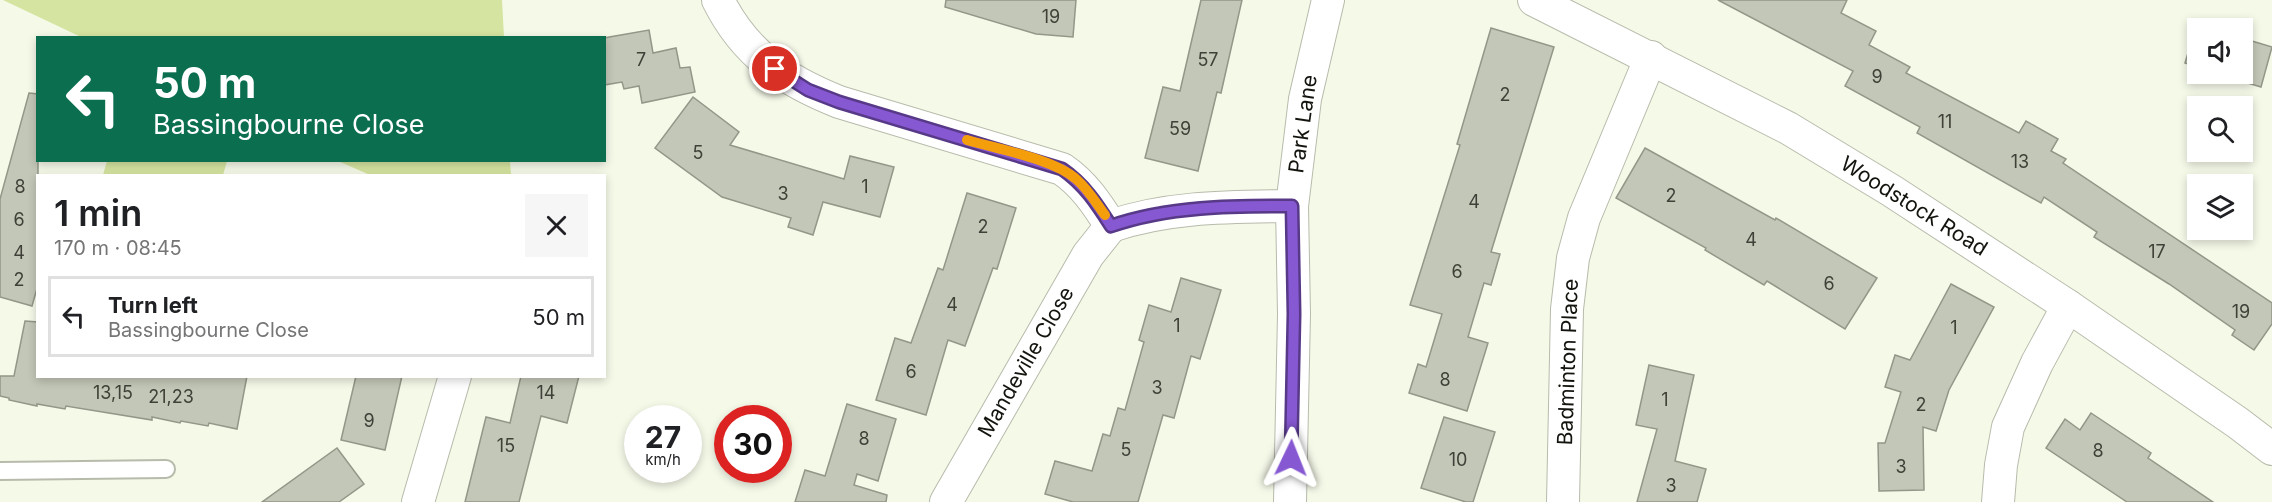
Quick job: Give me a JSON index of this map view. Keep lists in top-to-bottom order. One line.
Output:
{"streets":{"street":["Park Lane","Woodstock Road","Mandeville Close","Badminton Place"]},"crossings":[["Woodstock Road","Badminton Place"]],"house_numbers":["19","7","57","9","2","11","59","5","13","8","1","3","2","4","6","2","4","17","4","6","2","6","4","19","1","1","6","8","3","13,15","14","21,23","1","2","9","8","15","5","8","10","3","3"],"page":{"turn":["50 m","Bassingbourne Close"],"heading":["1 min","170 m · 08:45"],"list":[{"name":"Turn left","note":"Bassingbourne Close","value":"50 m"}],"speed":"27 km/h","limit":"30"}}
